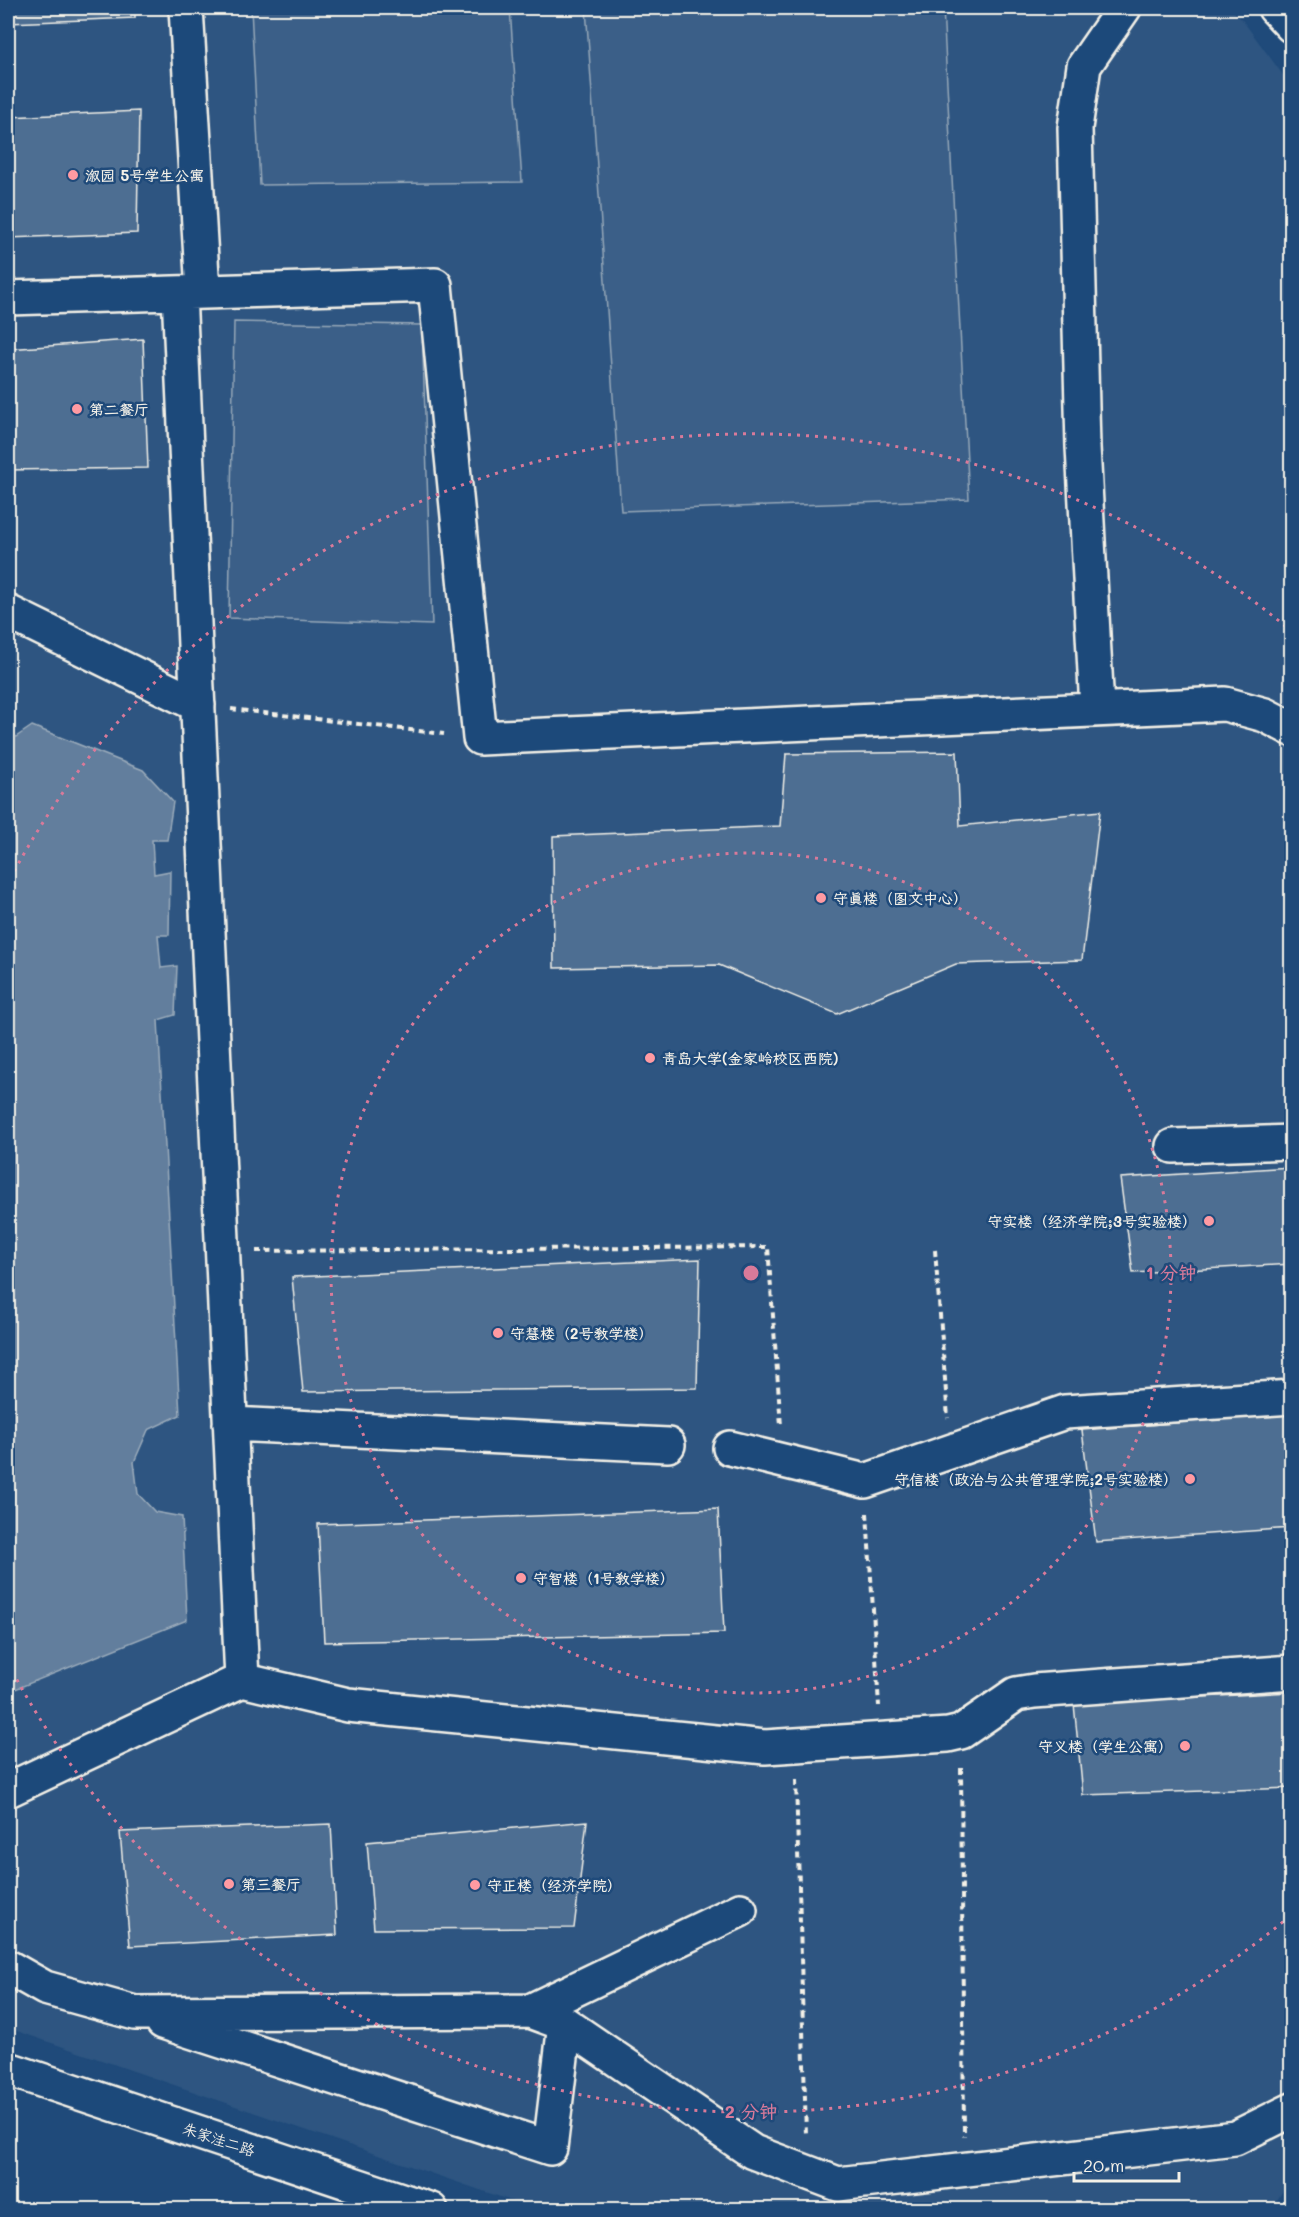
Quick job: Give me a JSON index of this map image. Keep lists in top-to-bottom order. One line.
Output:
{"streets":{"street":["朱家洼二路"]},"places":["溆园 5号学生公寓","第二餐厅","守真楼（图文中心）","青岛大学(金家岭校区西院)","守实楼（经济学院;3号实验楼）","守慧楼（2号教学楼）","守信楼（政治与公共管理学院;2号实验楼）","守智楼（1号教学楼）","守义楼（学生公寓）","第三餐厅","守正楼（经济学院）"],"scale_bar":"20 m","rings":["1 分钟","2 分钟"]}
